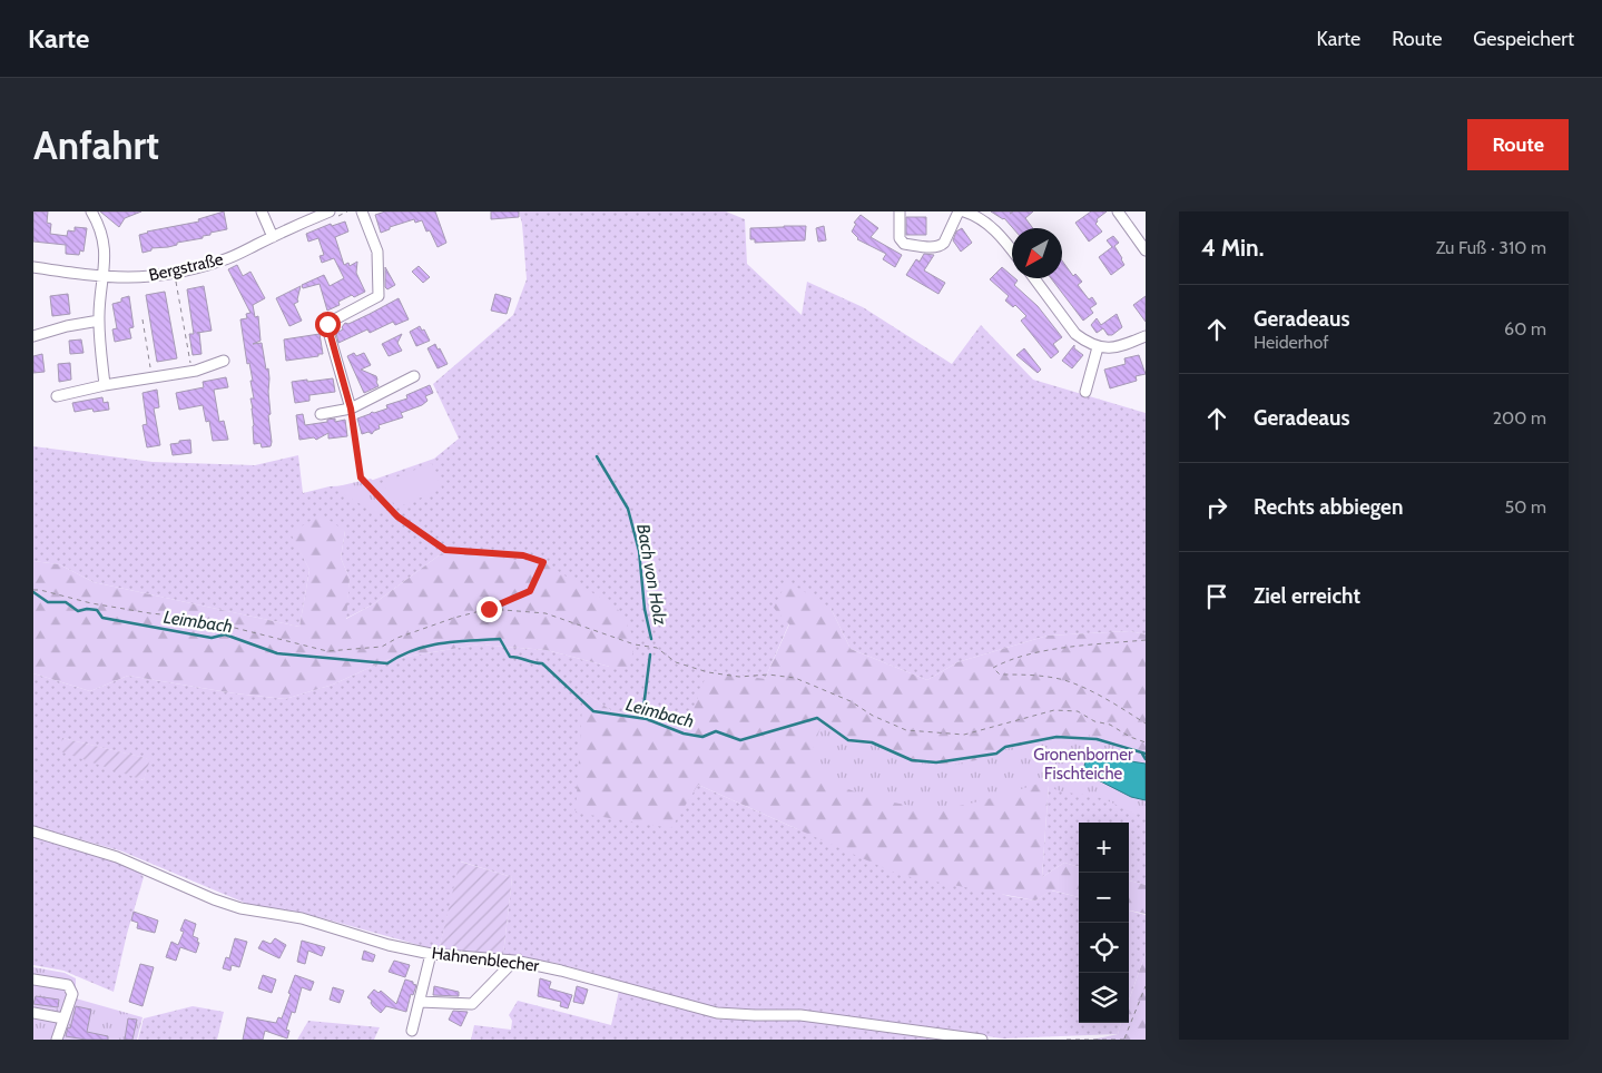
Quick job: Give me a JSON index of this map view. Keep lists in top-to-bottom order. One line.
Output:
{"streets":{"street":["Bergstraße","Hahnenblecher"]},"water":["Bach von Holz","Leimbach"],"parks":["Gronenborner Fischteiche"],"north":"bottom left","page":{"header":"Karte","nav":["Karte","Route","Gespeichert"],"buttons":"Route","title":"Anfahrt","heading":["4 Min.","Zu Fuß · 310 m"],"list":[["Geradeaus","Heiderhof","60 m"],["Geradeaus","200 m"],["Rechts abbiegen","50 m"],"Ziel erreicht"],"map_buttons":["+","−"]}}
